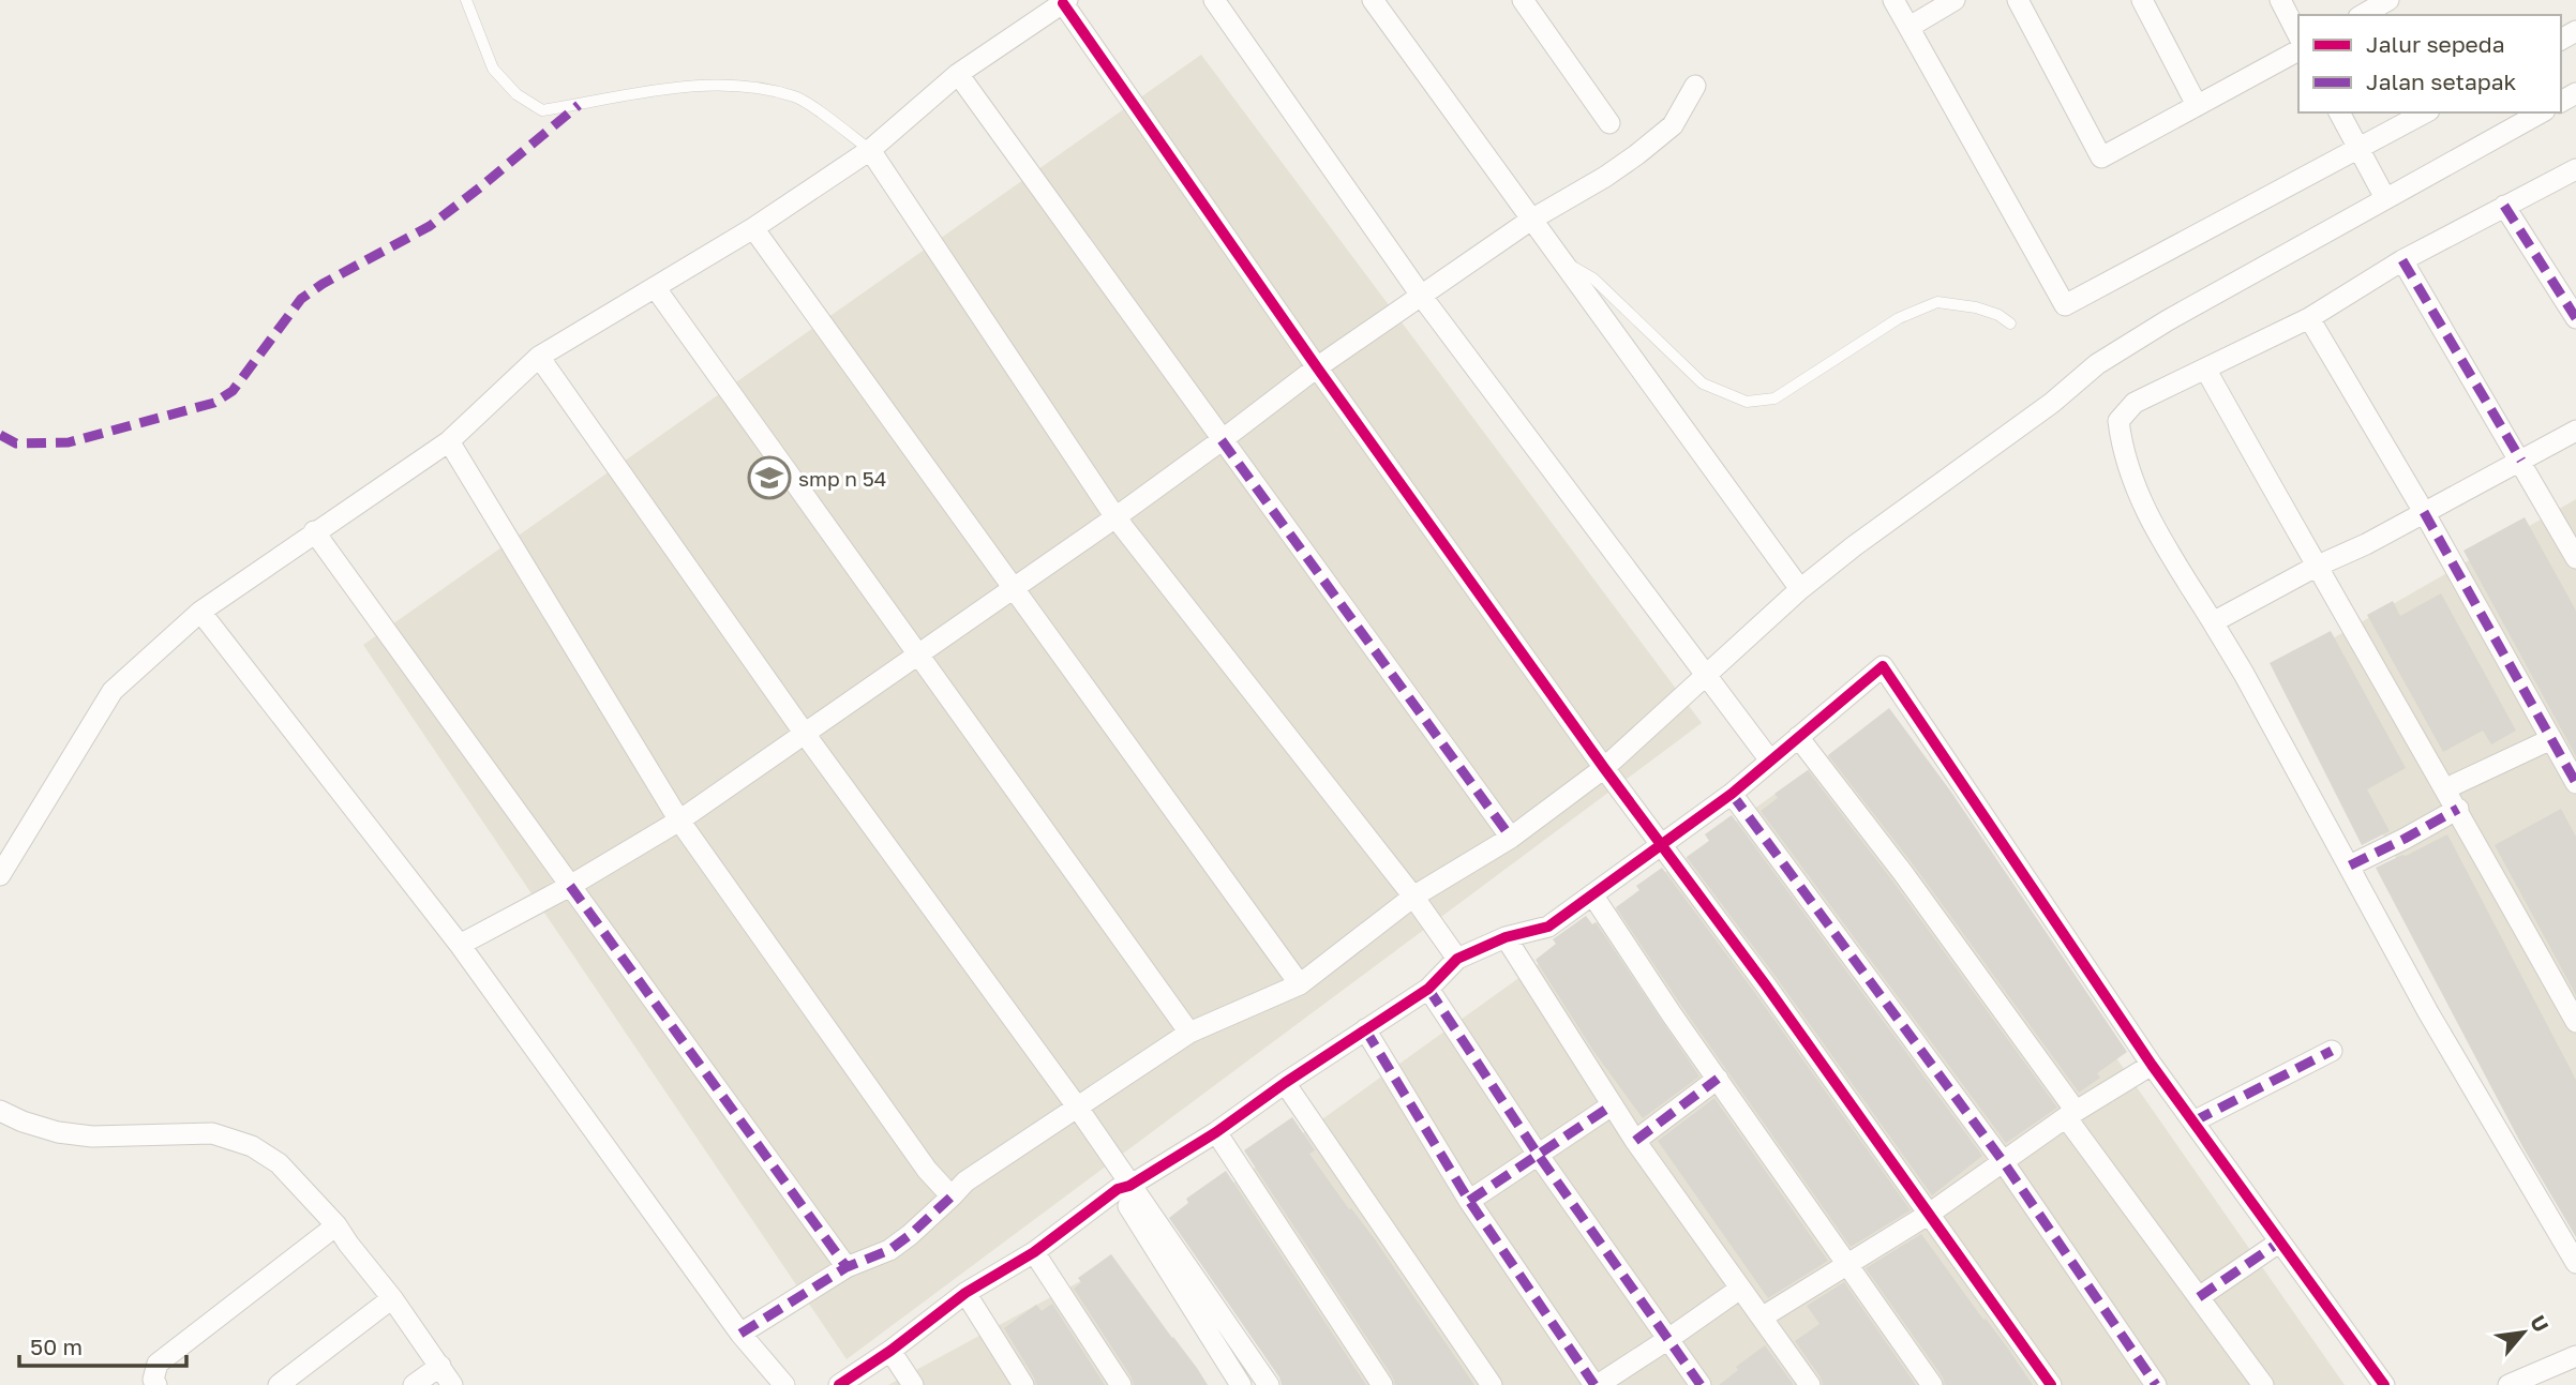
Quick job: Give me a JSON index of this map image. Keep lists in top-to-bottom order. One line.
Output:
{"places":{"school or university":["smp n 54"]},"legend":["Jalur sepeda","Jalan setapak"],"scale_bar":"50 m","north":"top right"}
